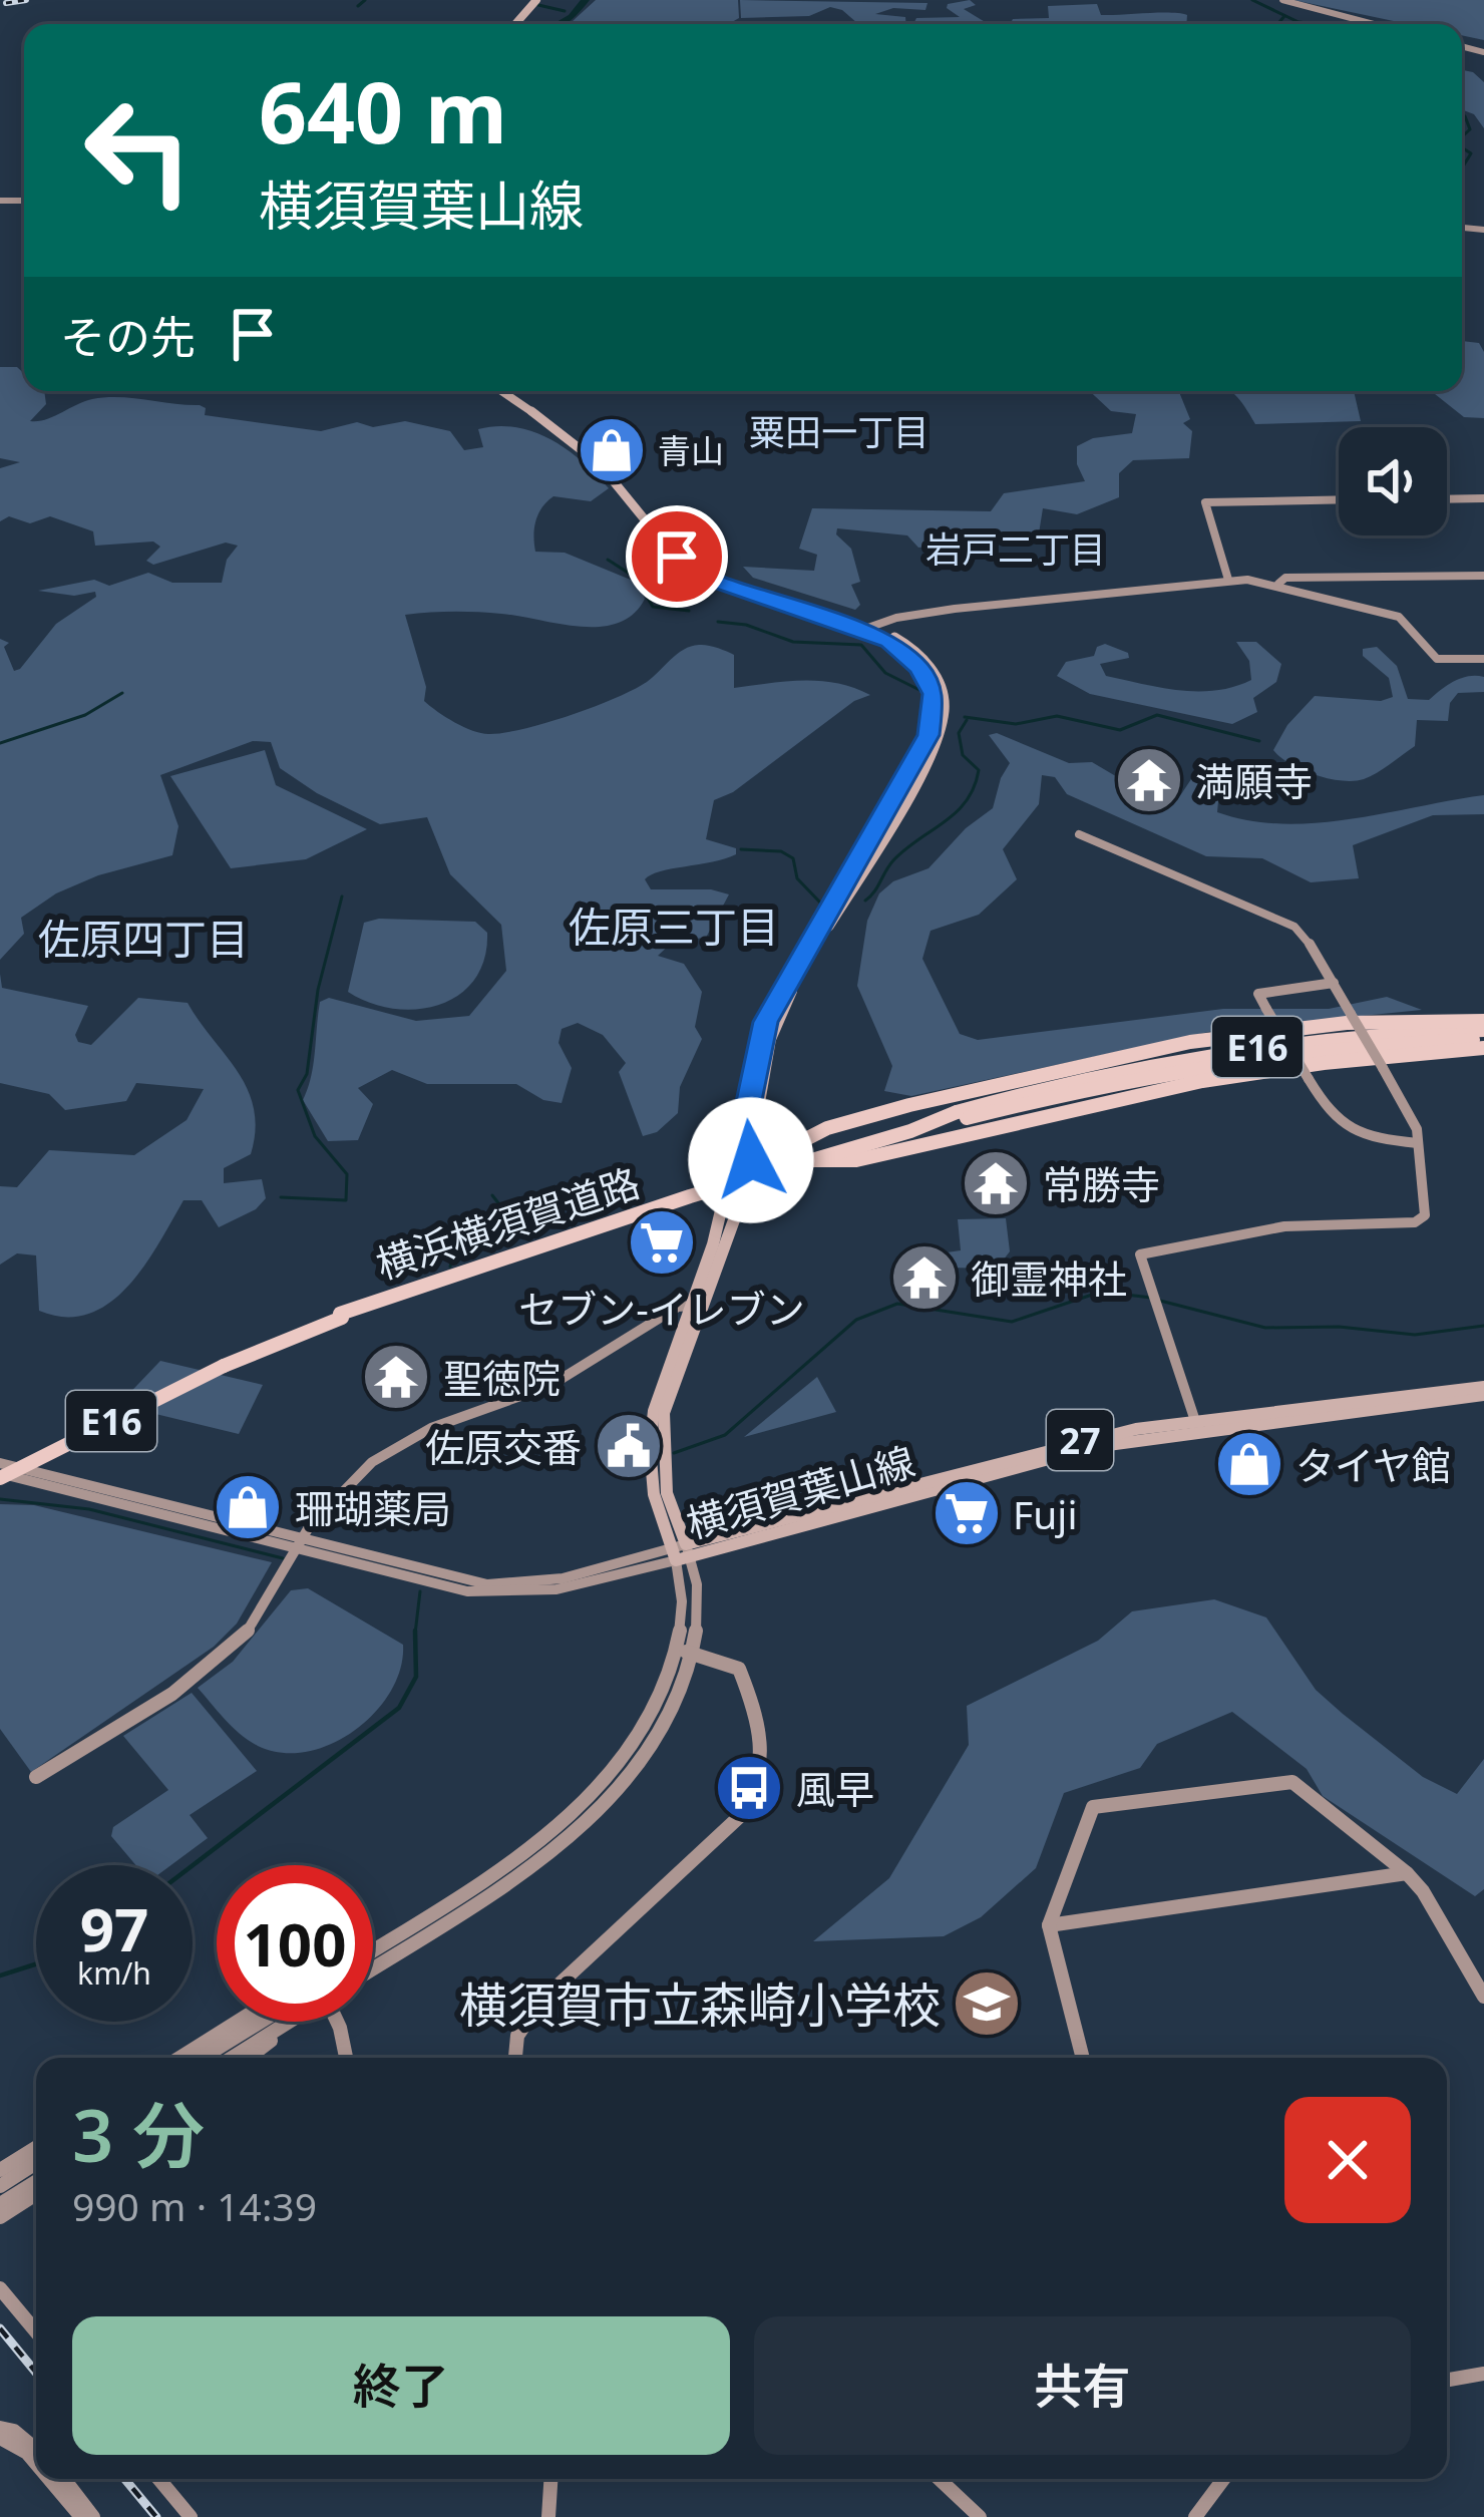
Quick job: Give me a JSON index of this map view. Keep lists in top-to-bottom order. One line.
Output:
{"streets":{"highway":["E16","横浜横須賀道路"],"main road":["27","横須賀葉山線"]},"districts":["粟田一丁目","岩戸二丁目","佐原三丁目","佐原四丁目"],"places":{"shop":["青山","タイヤ館","珊瑚薬局"],"temple":["満願寺","常勝寺","御霊神社","聖徳院"],"supermarket":["セブン-イレブン","Fuji"],"public building":["佐原交番"],"bus stop":["風早"],"school or university":["横須賀市立森崎小学校"]},"page":{"turn":["640 m","横須賀葉山線"],"then":"その先","speed":"97 km/h","limit":"100","heading":["3 分","990 m · 14:39"],"buttons":["終了","共有"]}}
